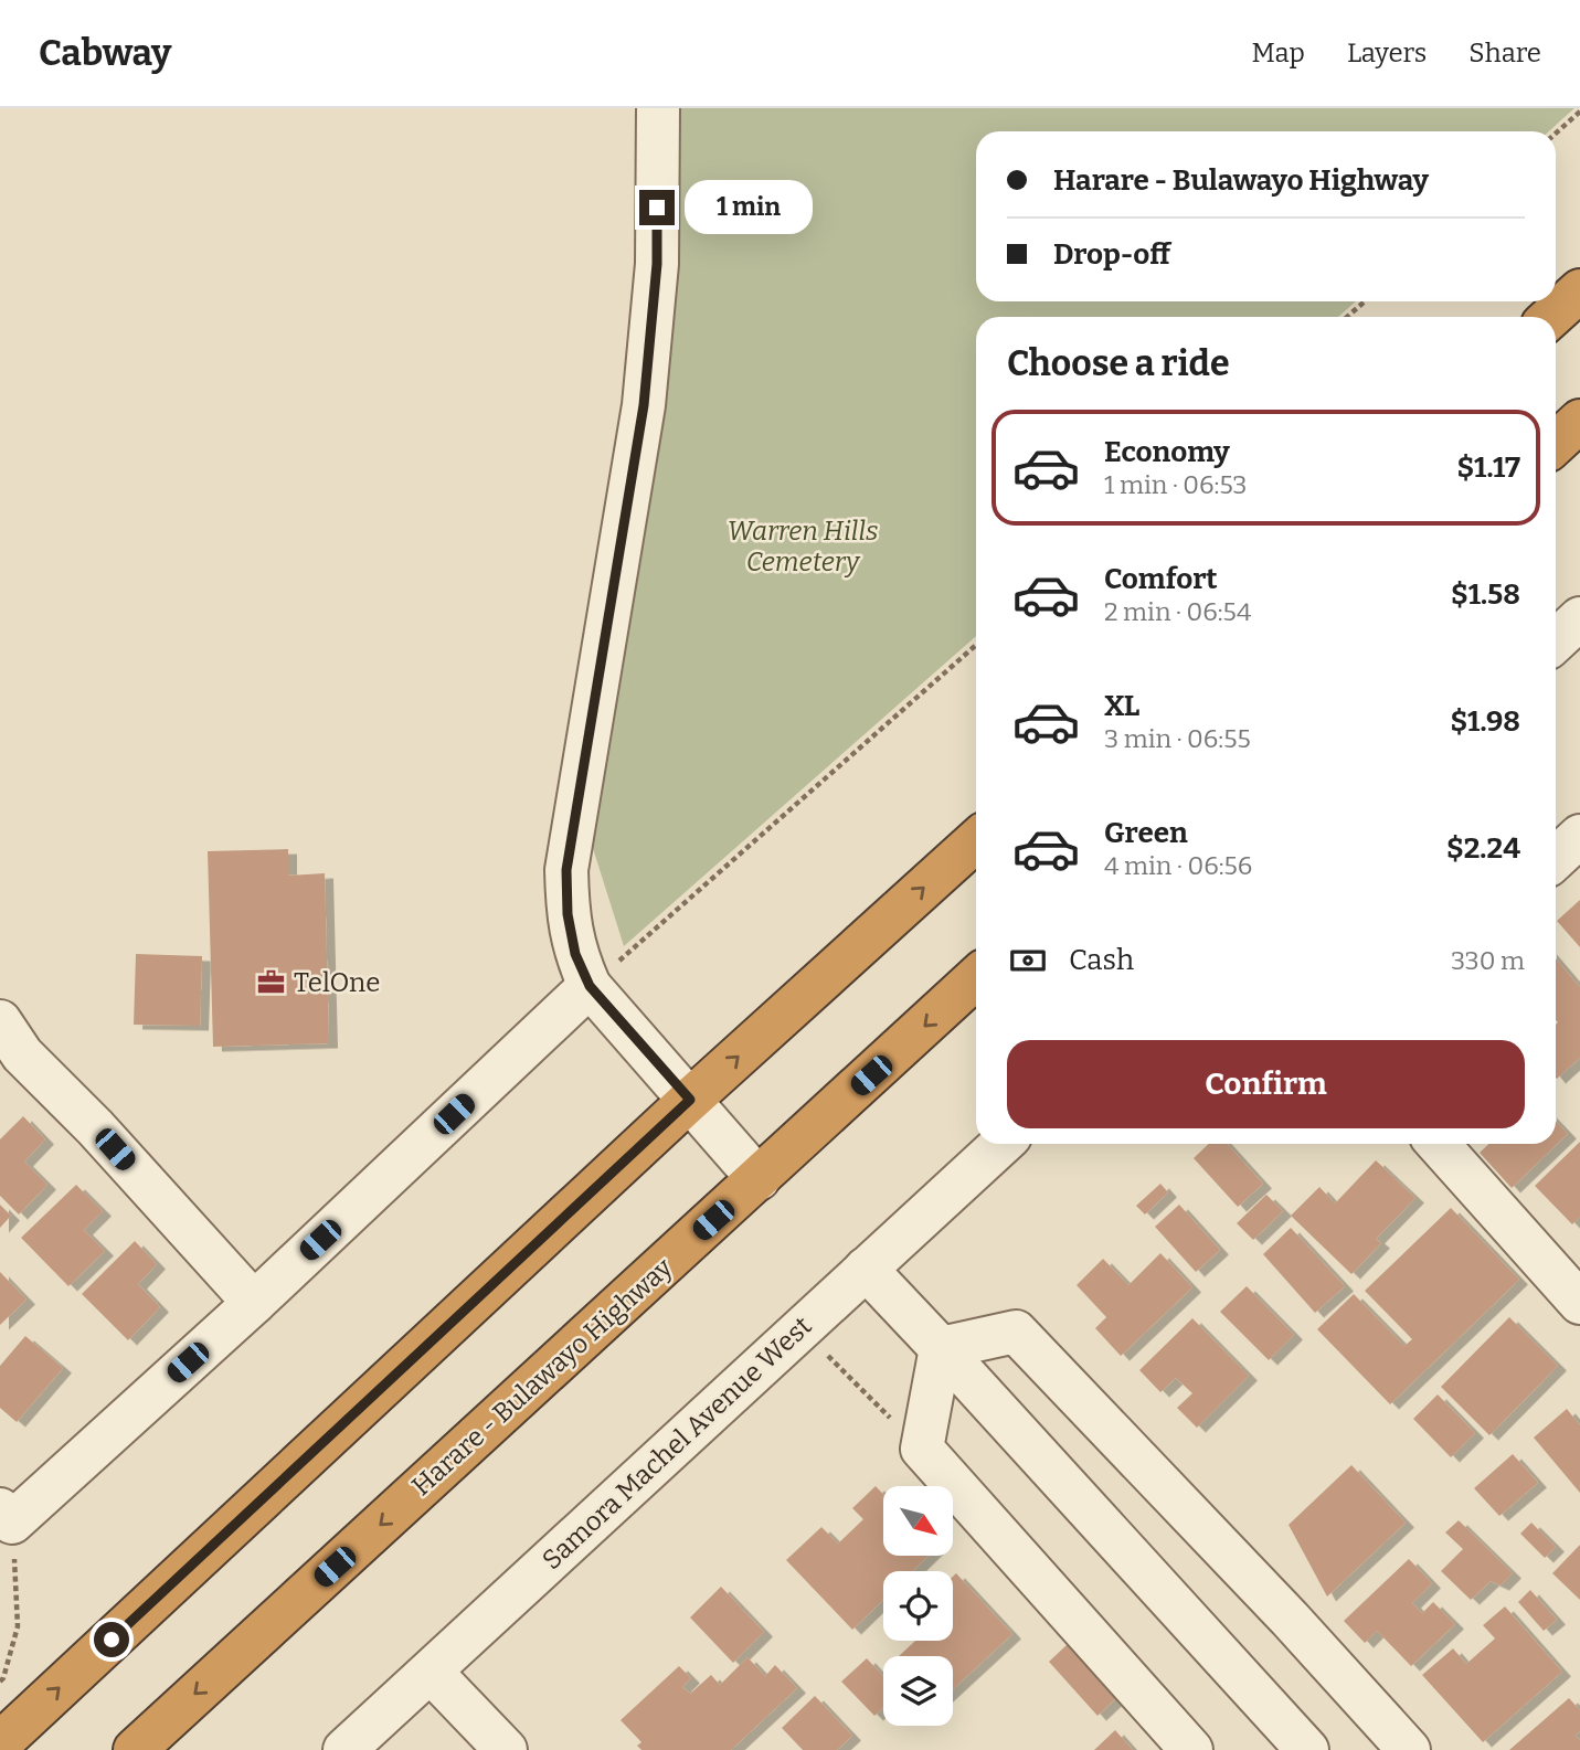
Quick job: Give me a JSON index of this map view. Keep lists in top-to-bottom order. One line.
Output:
{"streets":{"highway":["Harare - Bulawayo Highway"],"street":["Samora Machel Avenue West"]},"parks":["Warren Hills Cemetery"],"places":{"office":["TelOne"]},"north":"bottom right","page":{"header":"Cabway","nav":["Map","Layers","Share"],"banner":["Harare - Bulawayo Highway","Drop-off"],"bubble":"1 min","heading":"Choose a ride","list":[{"name":"Economy","note":"1 min · 06:53","value":"$1.17"},{"name":"Comfort","note":"2 min · 06:54","value":"$1.58"},{"name":"XL","note":"3 min · 06:55","value":"$1.98"},{"name":"Green","note":"4 min · 06:56","value":"$2.24"}],"pay":["Cash","330 m"],"buttons":"Confirm"}}
